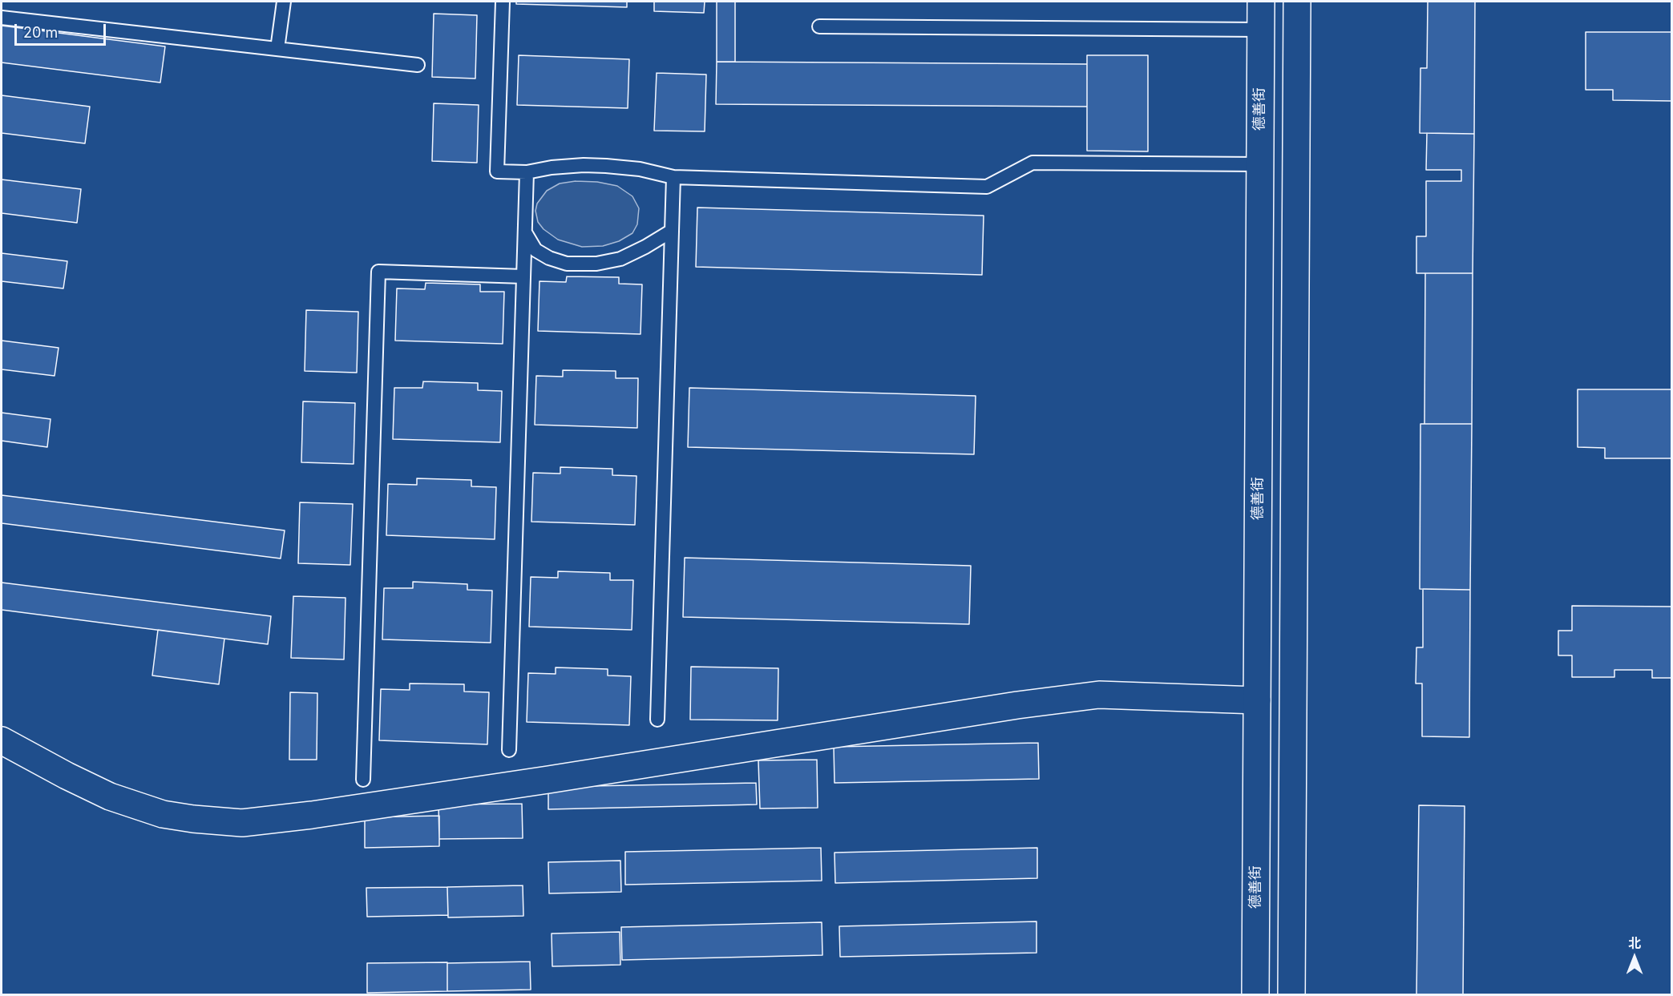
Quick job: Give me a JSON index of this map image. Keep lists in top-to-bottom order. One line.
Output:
{"streets":{"main road":["德善街"]},"scale_bar":"20 m","north":"top"}
